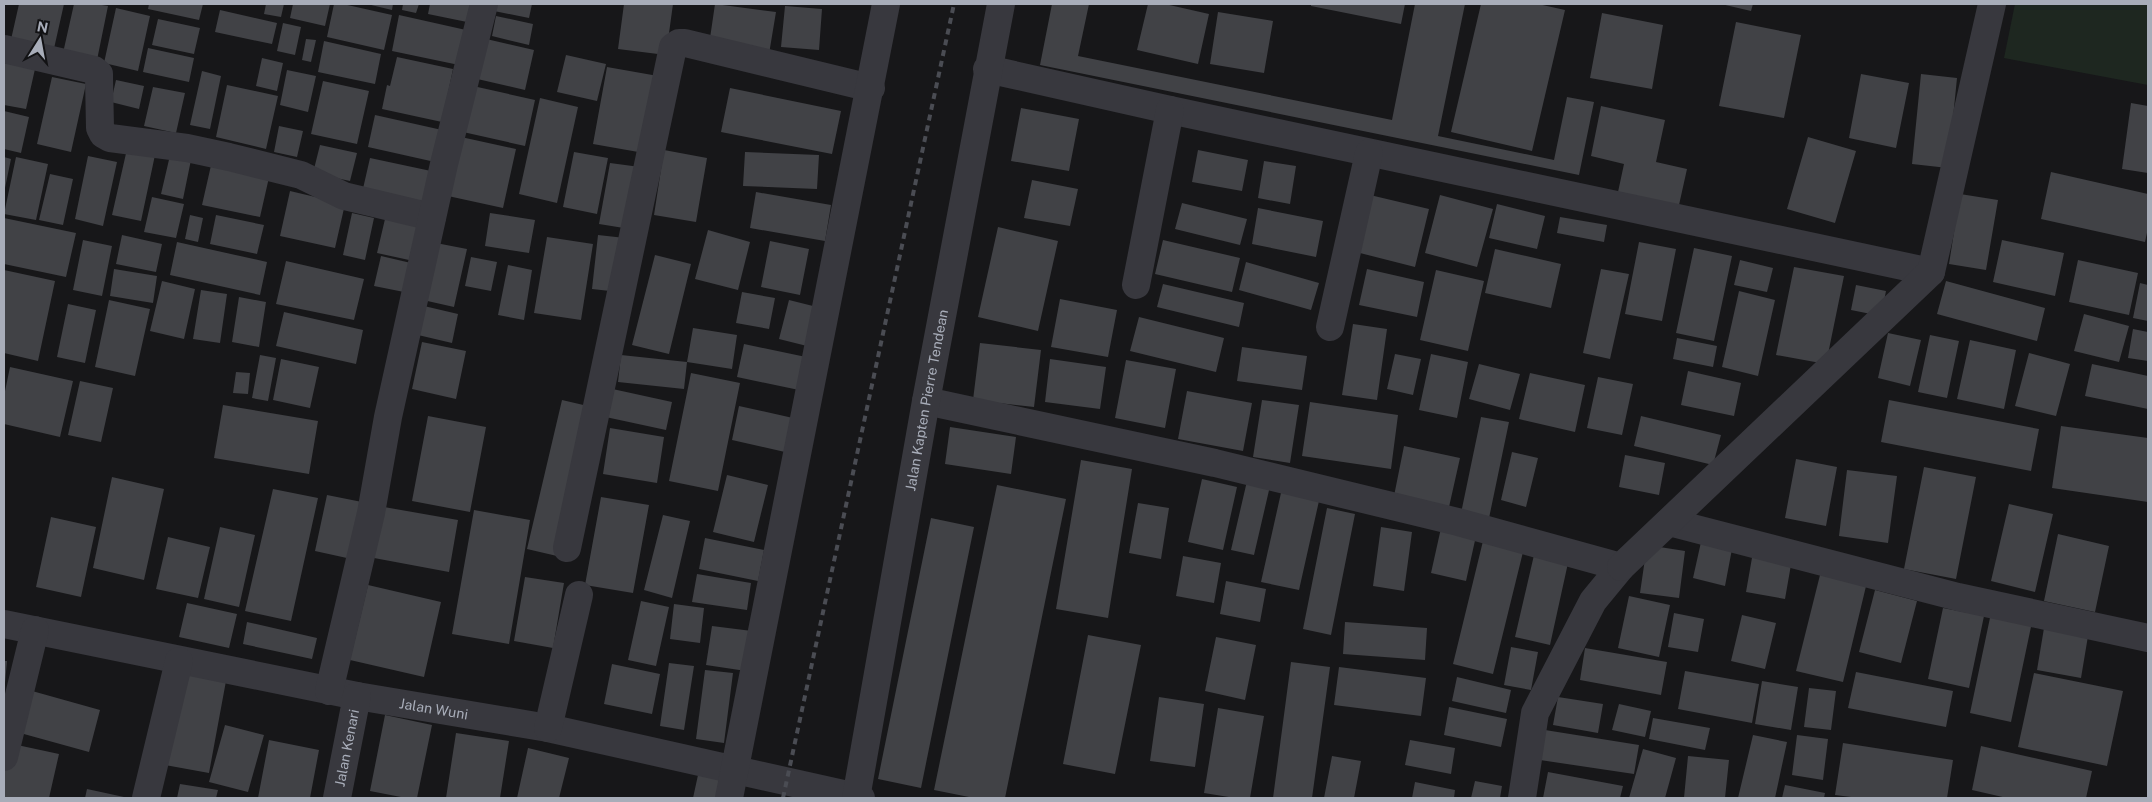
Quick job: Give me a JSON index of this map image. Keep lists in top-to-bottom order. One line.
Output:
{"streets":{"street":["Jalan Kapten Pierre Tendean","Jalan Wuni","Jalan Kenari"]},"crossings":[["Jalan Kapten Pierre Tendean","Jalan Wuni"],["Jalan Wuni","Jalan Kenari"]],"north":"top"}
